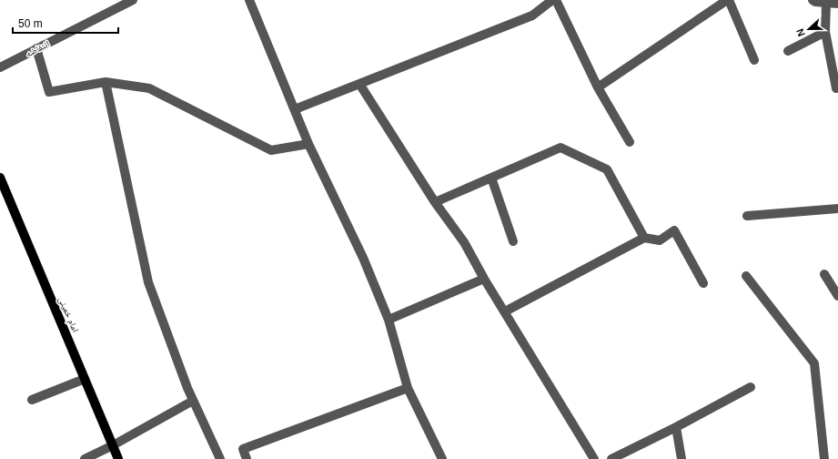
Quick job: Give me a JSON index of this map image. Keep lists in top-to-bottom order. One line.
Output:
{"streets":{"main road":["امام خمینی"],"street":["انتفاضه"]},"scale_bar":"50 m","north":"left"}
